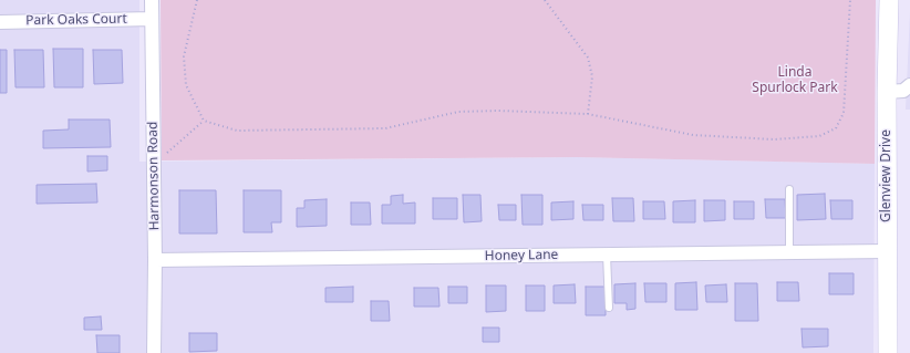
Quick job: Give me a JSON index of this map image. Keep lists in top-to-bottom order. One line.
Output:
{"streets":{"main road":["Glenview Drive"],"street":["Park Oaks Court","Harmonson Road","Honey Lane"]},"crossings":[["Park Oaks Court","Harmonson Road"],["Harmonson Road","Honey Lane"],["Glenview Drive","Honey Lane"]],"parks":["Linda Spurlock Park"]}
